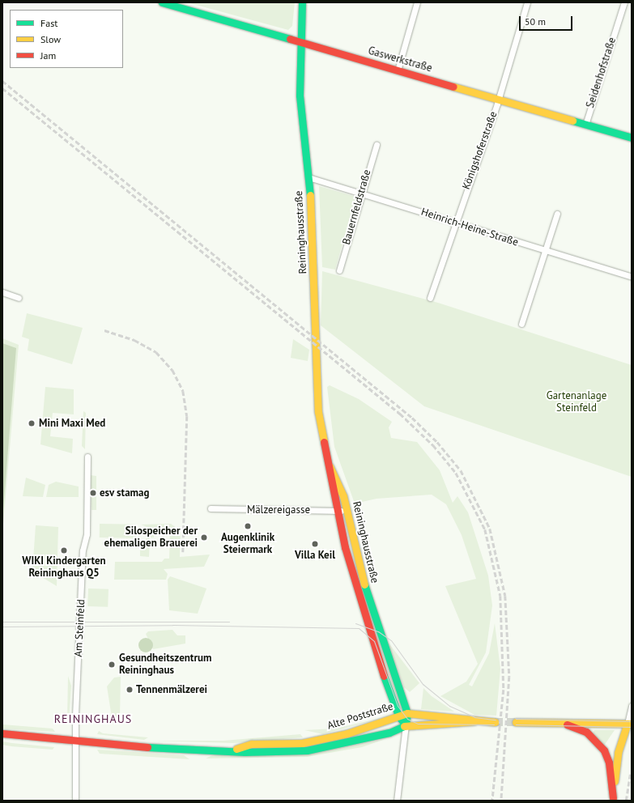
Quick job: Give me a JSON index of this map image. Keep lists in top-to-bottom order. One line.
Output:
{"streets":{"main road":["Gaswerkstraße","Reininghausstraße","Alte Poststraße"],"street":["Seidenhofstraße","Königshoferstraße","Bauernfeldstraße","Heinrich-Heine-Straße","Mälzereigasse","Am Steinfeld"]},"crossings":[["Gaswerkstraße","Seidenhofstraße"],["Gaswerkstraße","Königshoferstraße"],["Gaswerkstraße","Reininghausstraße"],["Königshoferstraße","Heinrich-Heine-Straße"],["Bauernfeldstraße","Heinrich-Heine-Straße"],["Heinrich-Heine-Straße","Reininghausstraße"],["Reininghausstraße","Mälzereigasse"],["Reininghausstraße","Alte Poststraße"],["Am Steinfeld","Alte Poststraße"]],"districts":["REININGHAUS"],"parks":["Gartenanlage Steinfeld"],"places":["Mini Maxi Med","esv stamag","Augenklinik Steiermark","Silospeicher der ehemaligen Brauerei","Villa Keil","WIKI Kindergarten Reininghaus Q5","Gesundheitszentrum Reininghaus","Tennenmälzerei"],"legend":["Fast","Slow","Jam"],"scale_bar":"50 m"}
